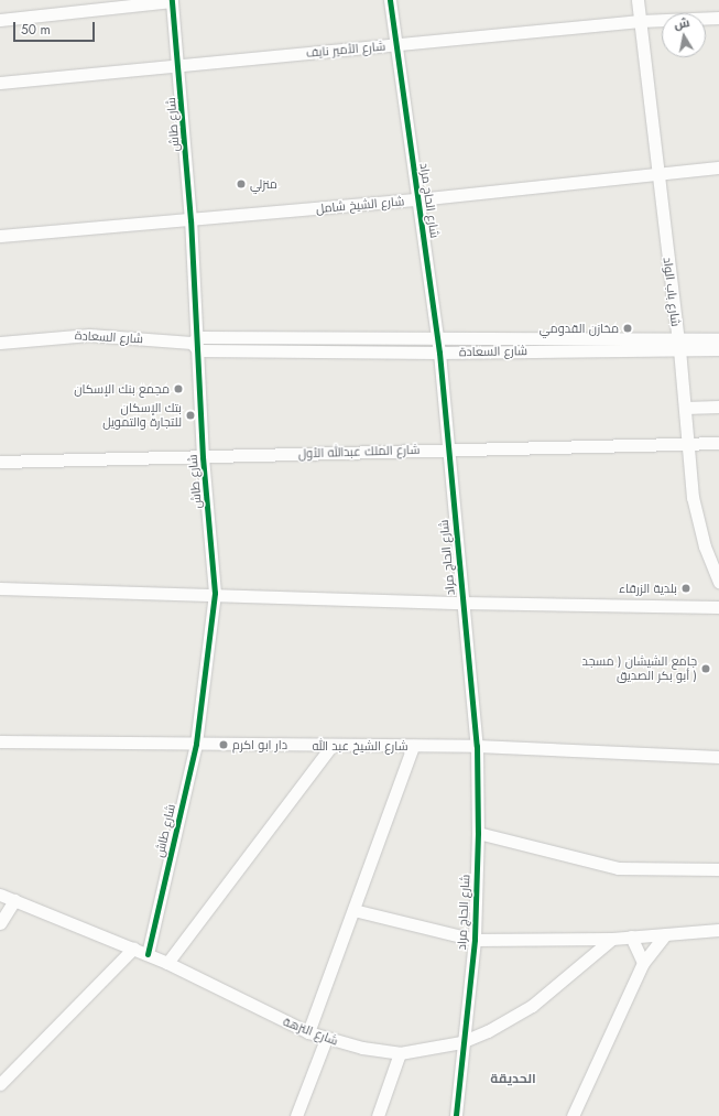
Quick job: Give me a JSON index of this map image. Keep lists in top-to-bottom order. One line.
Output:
{"streets":{"street":["شارع الأمير نايف","شارع طاش","شارع الحاج مراد","شارع الشيخ شامل","شارع باب الواد","شارع السعادة","شارع الملك عبدالله الأول","شارع الشيخ عبد الله","شارع النزهة"]},"crossings":[["شارع الأمير نايف","شارع طاش"],["شارع الأمير نايف","شارع الحاج مراد"],["شارع الأمير نايف","شارع باب الواد"],["شارع طاش","شارع الشيخ شامل"],["شارع طاش","شارع السعادة"],["شارع طاش","شارع الملك عبدالله الأول"],["شارع طاش","شارع الشيخ عبد الله"],["شارع طاش","شارع النزهة"],["شارع الحاج مراد","شارع الشيخ شامل"],["شارع الحاج مراد","شارع السعادة"],["شارع الحاج مراد","شارع الملك عبدالله الأول"],["شارع الحاج مراد","شارع الشيخ عبد الله"],["شارع الحاج مراد","شارع النزهة"],["شارع الشيخ شامل","شارع باب الواد"],["شارع باب الواد","شارع السعادة"],["شارع باب الواد","شارع الملك عبدالله الأول"]],"districts":["الحديقة"],"places":["منزلي","مخازن القدومي","مجمع بنك الإسكان","بتك الإسكان للتجارة والتمويل","بلدية الزرقاء","جامع الشيشان ( مسجد أبو بكر الصديق )","دار ابو اكرم"],"scale_bar":"50 m","north":"top"}
